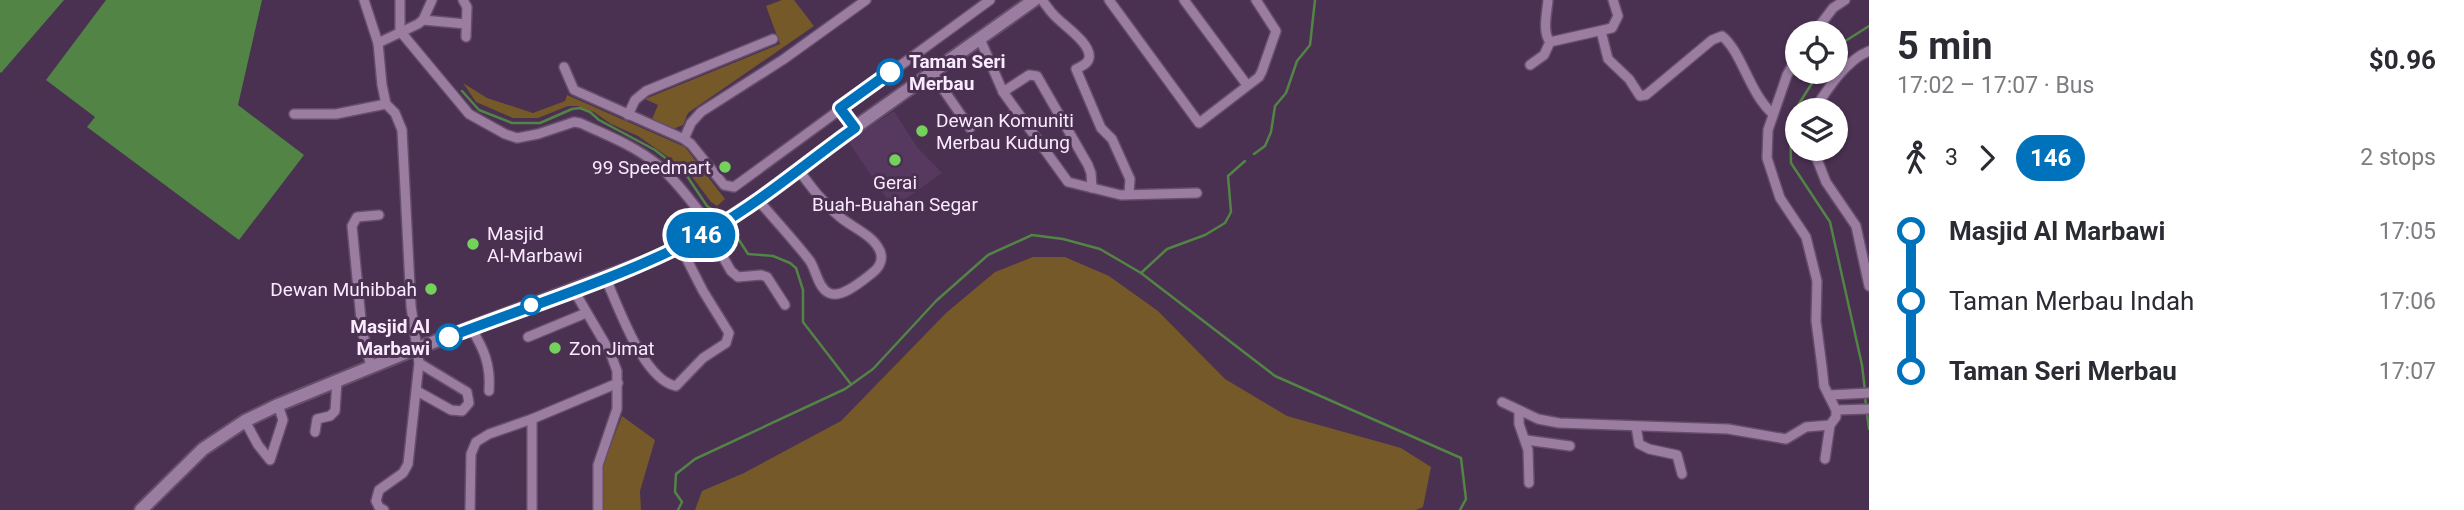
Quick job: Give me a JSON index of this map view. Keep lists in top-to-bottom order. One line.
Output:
{"places":["Taman Seri Merbau","Dewan Komuniti Merbau Kudung","Gerai Buah-Buahan Segar","99 Speedmart","Masjid Al-Marbawi","Dewan Muhibbah","Masjid Al Marbawi","Zon Jimat"],"lines":["bus line 146"],"page":{"on_map":"146","heading":["5 min","17:02 – 17:07 · Bus","$0.96"],"legs":["3","146","2 stops"],"list":[{"name":"Masjid Al Marbawi","value":"17:05"},{"name":"Taman Merbau Indah","value":"17:06"},{"name":"Taman Seri Merbau","value":"17:07"}]}}
